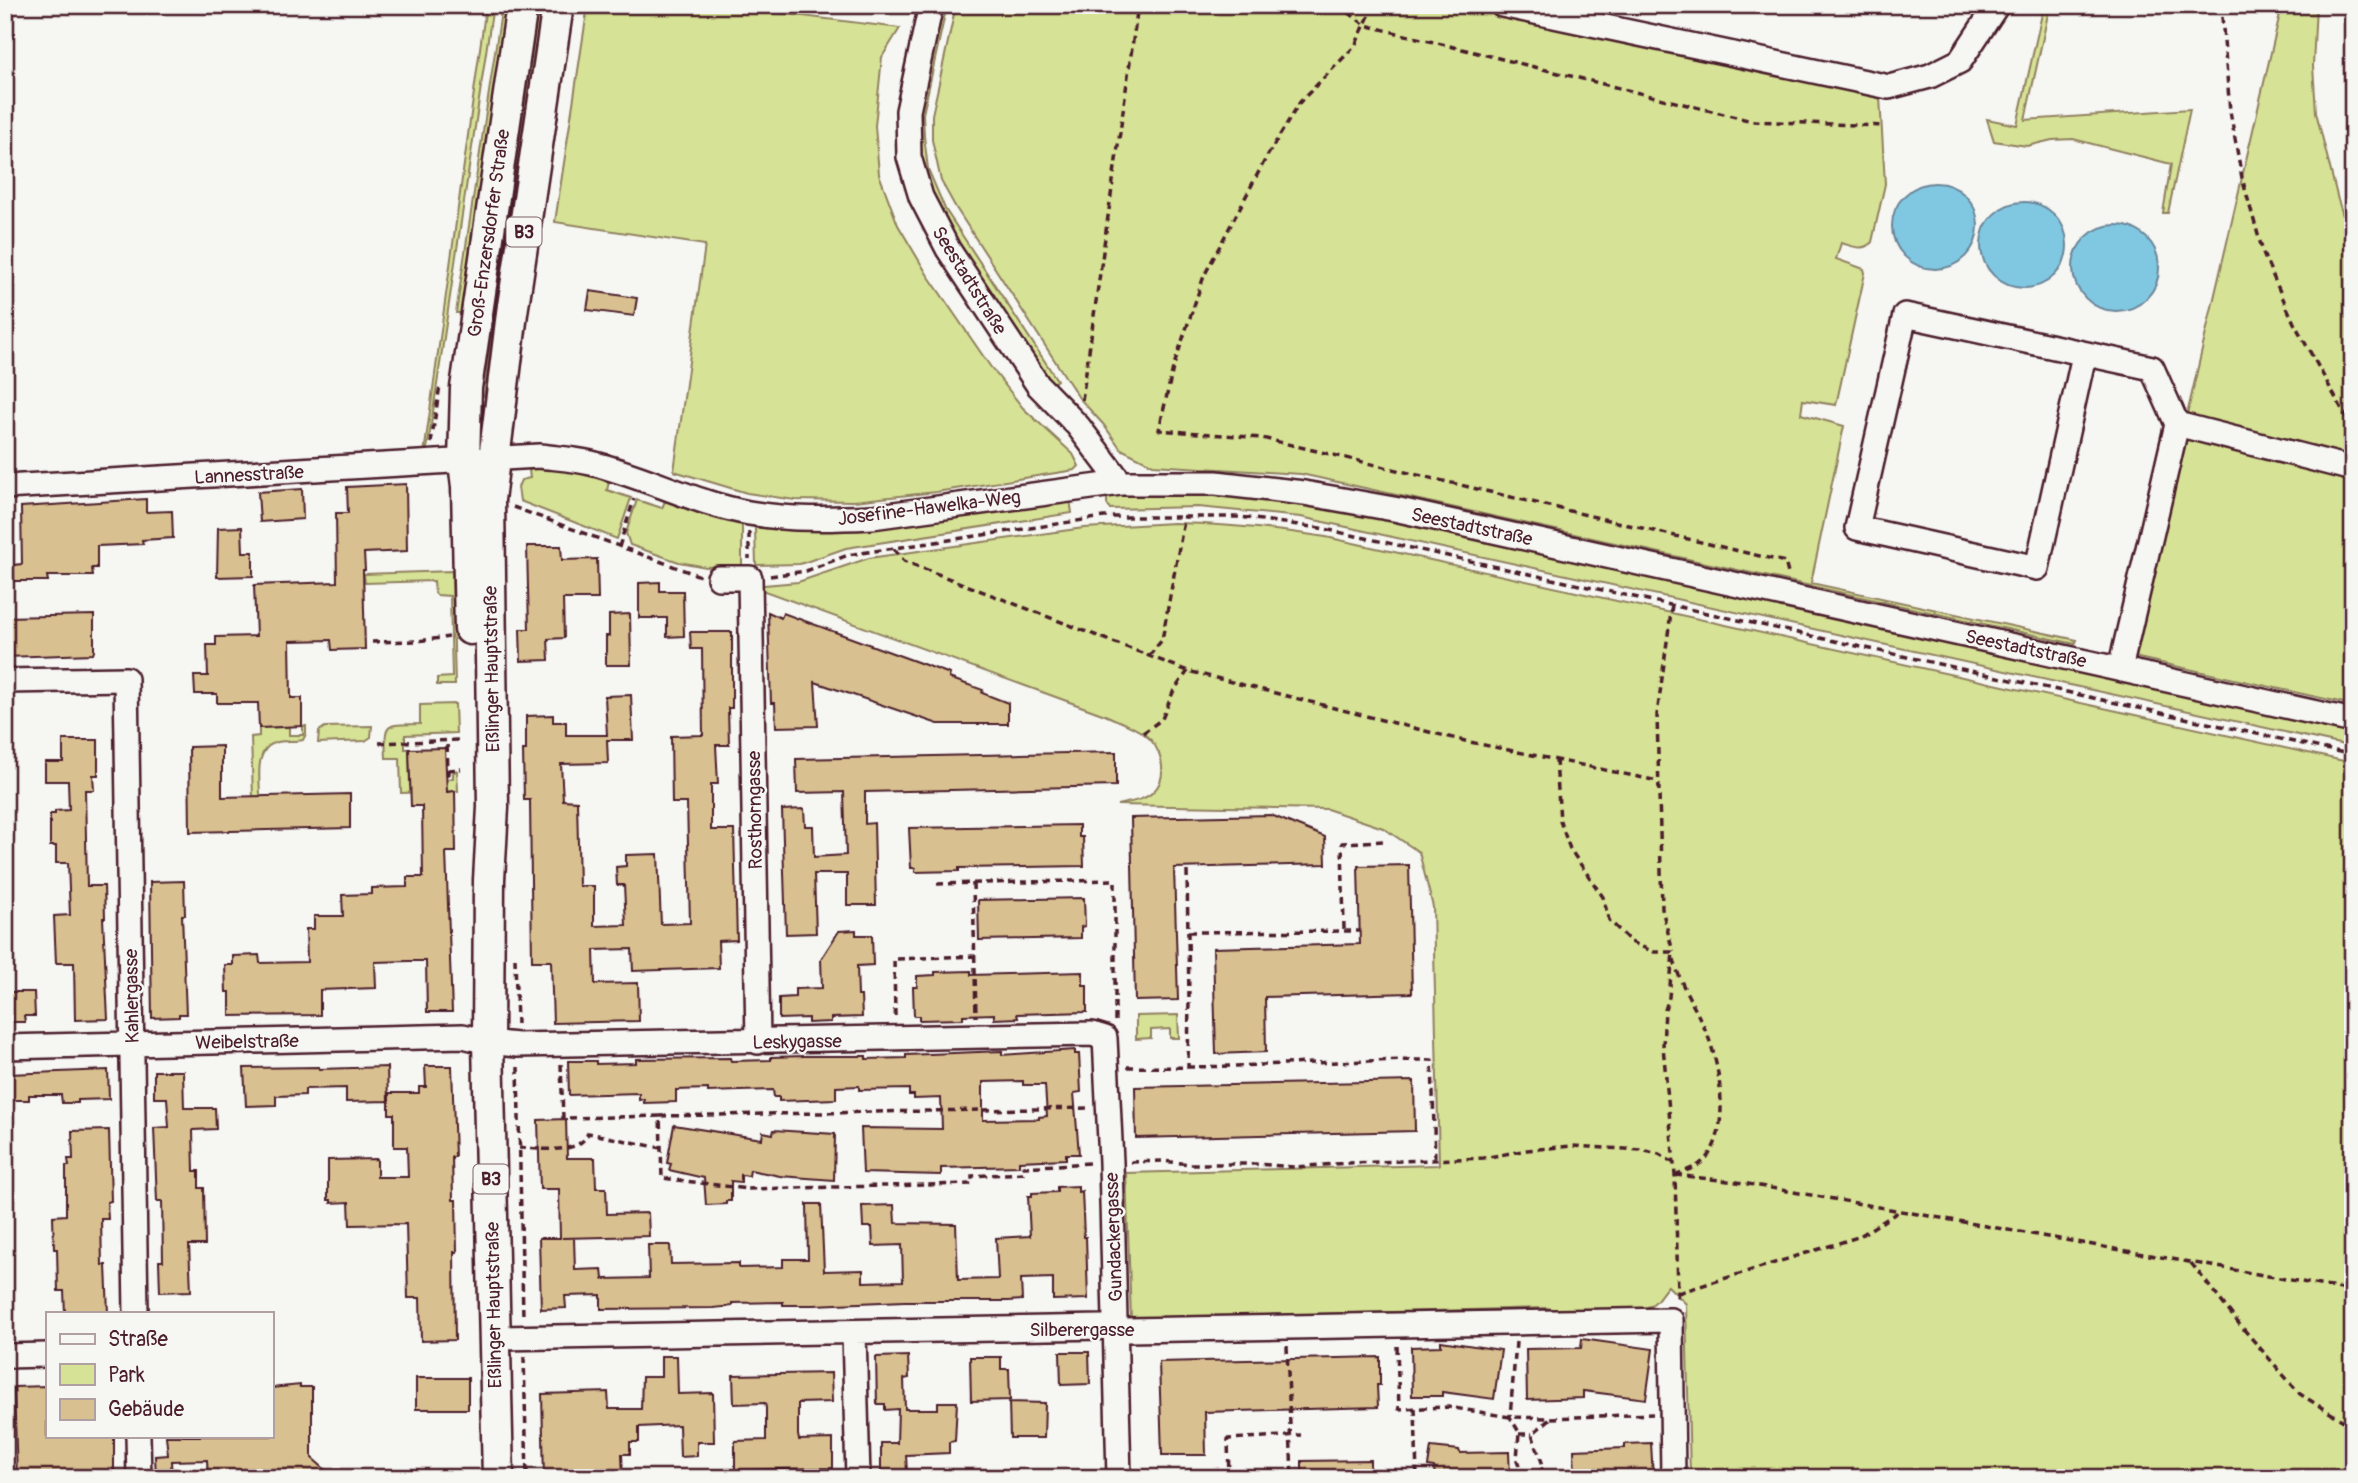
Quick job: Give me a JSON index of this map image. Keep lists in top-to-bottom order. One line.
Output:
{"streets":{"main road":["B3","Groß-Enzersdorfer Straße","Eßlinger Hauptstraße"],"street":["Seestadtstraße","Lannesstraße","Josefine-Hawelka-Weg","Rosthorngasse","Kahlergasse","Weibelstraße","Leskygasse","Gundackergasse","Silberergasse"]},"crossings":[["Groß-Enzersdorfer Straße","Lannesstraße"],["Groß-Enzersdorfer Straße","Josefine-Hawelka-Weg"],["Groß-Enzersdorfer Straße","Eßlinger Hauptstraße"],["Seestadtstraße","Josefine-Hawelka-Weg"],["Lannesstraße","Josefine-Hawelka-Weg"],["Lannesstraße","Eßlinger Hauptstraße"],["Josefine-Hawelka-Weg","Eßlinger Hauptstraße"],["Eßlinger Hauptstraße","Weibelstraße"],["Eßlinger Hauptstraße","Leskygasse"],["Eßlinger Hauptstraße","Silberergasse"],["Rosthorngasse","Leskygasse"],["Kahlergasse","Weibelstraße"],["Weibelstraße","Leskygasse"],["Leskygasse","Gundackergasse"],["Gundackergasse","Silberergasse"]],"legend":["Straße","Park","Gebäude"]}
